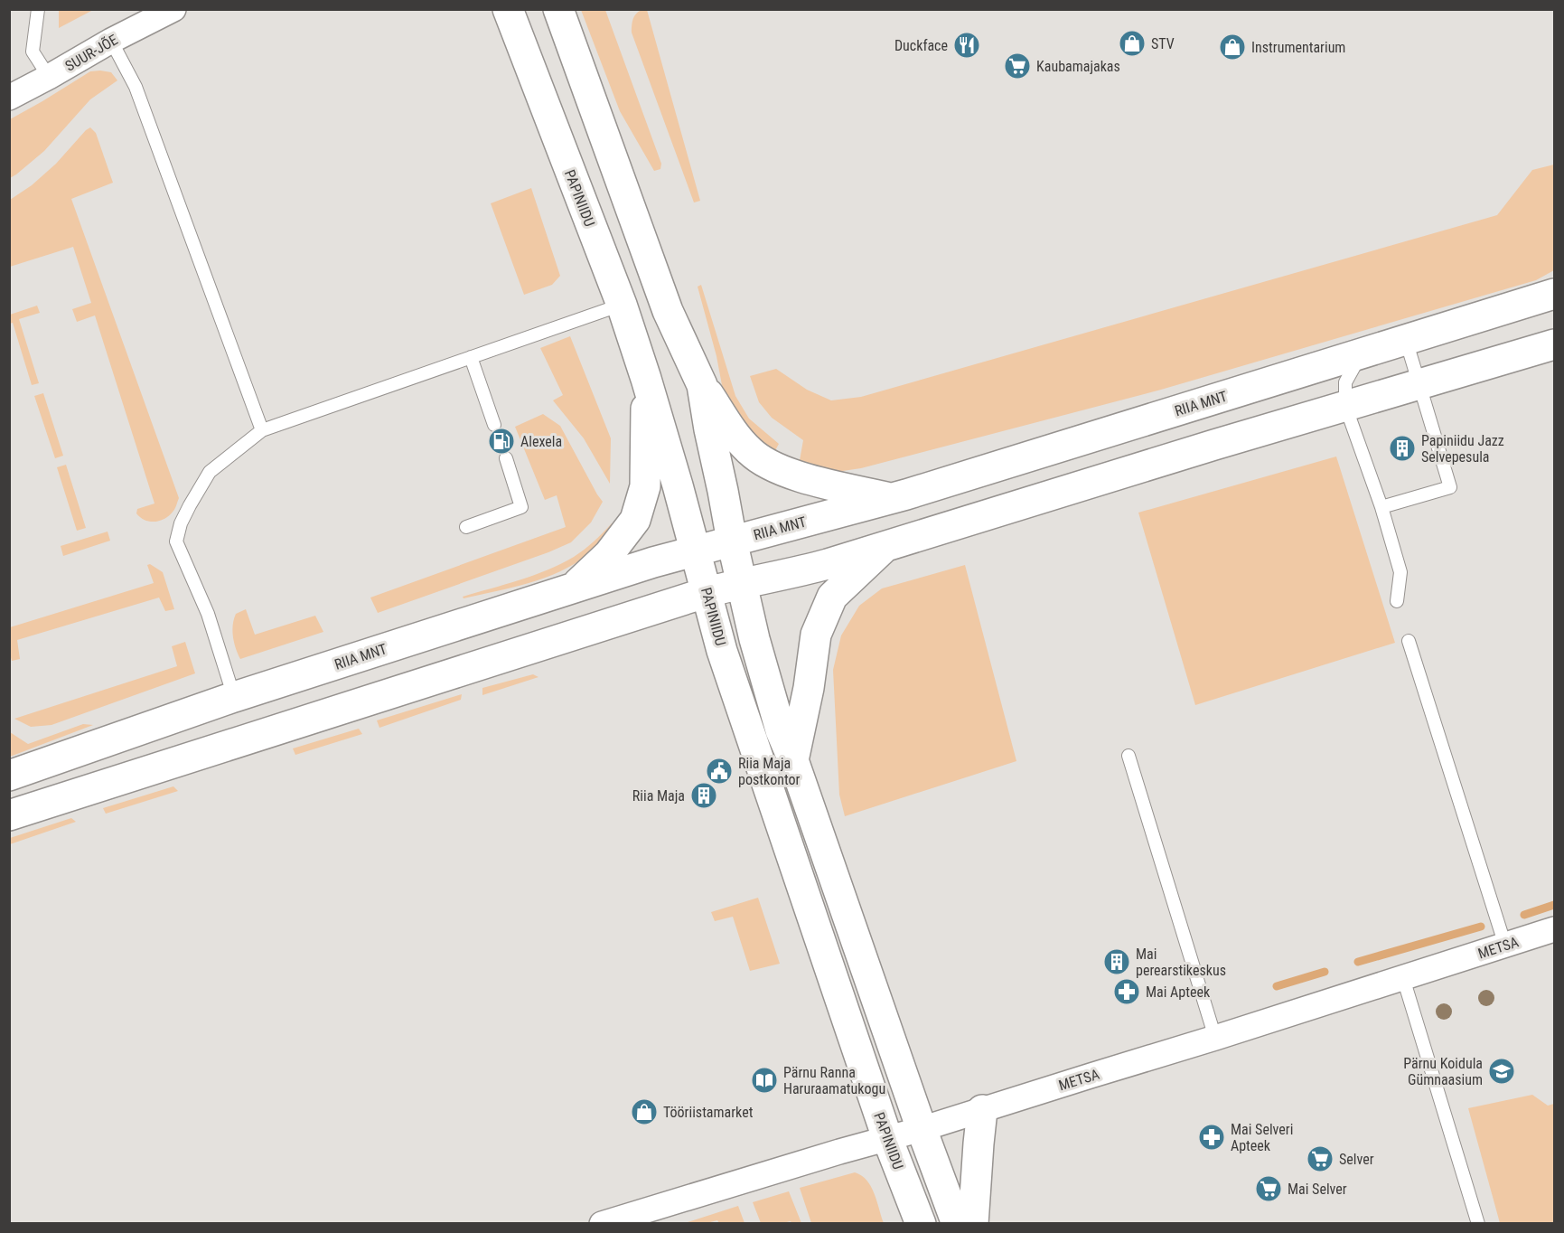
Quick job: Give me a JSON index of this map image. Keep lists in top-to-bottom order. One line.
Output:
{"streets":{"main road":["PAPINIIDU","RIIA MNT"],"street":["SUUR-JÕE","METSA"]},"crossings":[["PAPINIIDU","RIIA MNT"],["PAPINIIDU","METSA"]],"places":{"shop":["STV","Instrumentarium","Tööriistamarket"],"restaurant":["Duckface"],"supermarket":["Kaubamajakas","Selver","Mai Selver"],"fuel station":["Alexela"],"building":["Papiniidu Jazz Selvepesula","Riia Maja","Mai perearstikeskus"],"public building":["Riia Maja postkontor"],"pharmacy":["Mai Apteek","Mai Selveri Apteek"],"school or university":["Pärnu Koidula Gümnaasium"],"library":["Pärnu Ranna Haruraamatukogu"]}}
